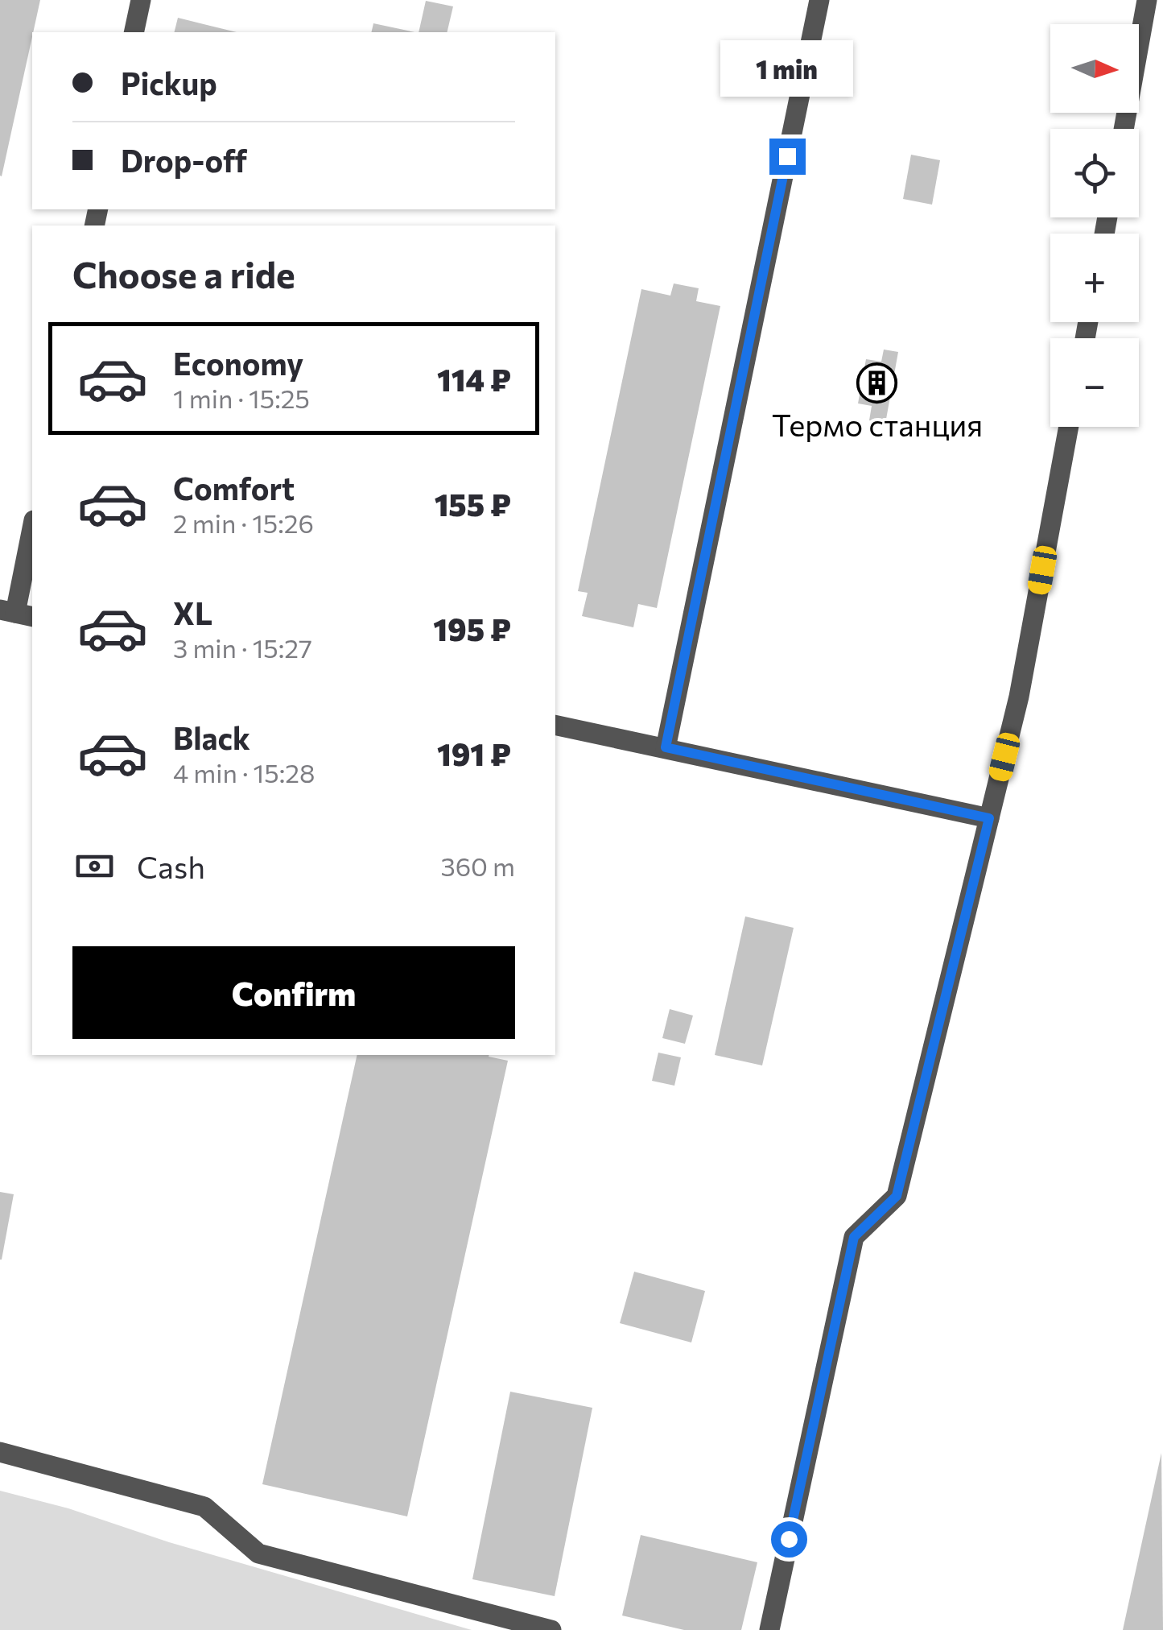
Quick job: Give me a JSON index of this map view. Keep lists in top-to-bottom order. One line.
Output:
{"places":{"building":["Термо станция"]},"north":"right","page":{"map_buttons":["+","−"],"banner":["Pickup","Drop-off"],"bubble":"1 min","heading":"Choose a ride","list":[{"name":"Economy","note":"1 min · 15:25","value":"114 ₽"},{"name":"Comfort","note":"2 min · 15:26","value":"155 ₽"},{"name":"XL","note":"3 min · 15:27","value":"195 ₽"},{"name":"Black","note":"4 min · 15:28","value":"191 ₽"}],"pay":["Cash","360 m"],"buttons":"Confirm"}}
